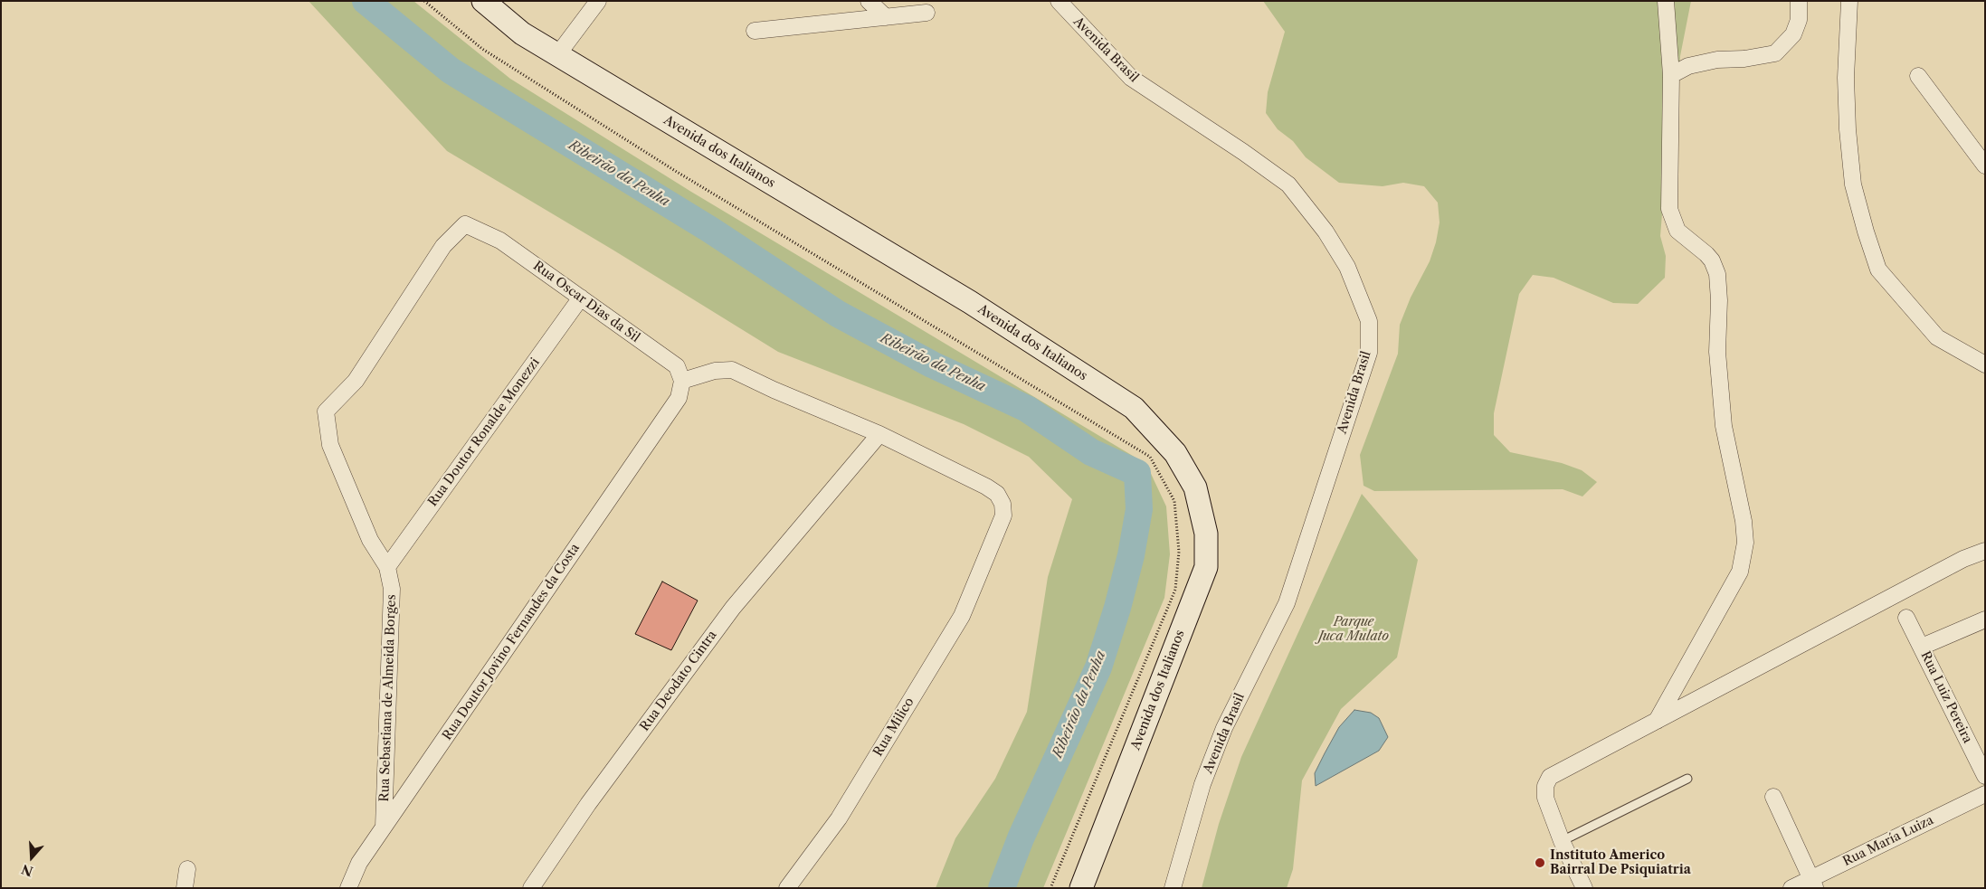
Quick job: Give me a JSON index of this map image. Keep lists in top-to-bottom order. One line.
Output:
{"streets":{"main road":["Avenida dos Italianos"],"street":["Avenida Brasil","Rua Oscar Dias da Sil","Rua Doutor Ronalde Monezzi","Rua Doutor Jovino Fernandes da Costa","Rua Deodato Cintra","Rua Luiz Pereira","Rua Sebastiana de Almeida Borges","Rua Milico","Rua María Luiza"]},"crossings":[["Rua Oscar Dias da Sil","Rua Doutor Ronalde Monezzi"],["Rua Oscar Dias da Sil","Rua Doutor Jovino Fernandes da Costa"],["Rua Oscar Dias da Sil","Rua Sebastiana de Almeida Borges"],["Rua Oscar Dias da Sil","Rua Milico"],["Rua Doutor Ronalde Monezzi","Rua Sebastiana de Almeida Borges"],["Rua Doutor Jovino Fernandes da Costa","Rua Sebastiana de Almeida Borges"],["Rua Doutor Jovino Fernandes da Costa","Rua Milico"],["Rua Deodato Cintra","Rua Milico"]],"water":["Ribeirão da Penha"],"parks":["Parque Juca Mulato"],"places":["Instituto Americo Bairral De Psiquiatria"],"north":"bottom"}
